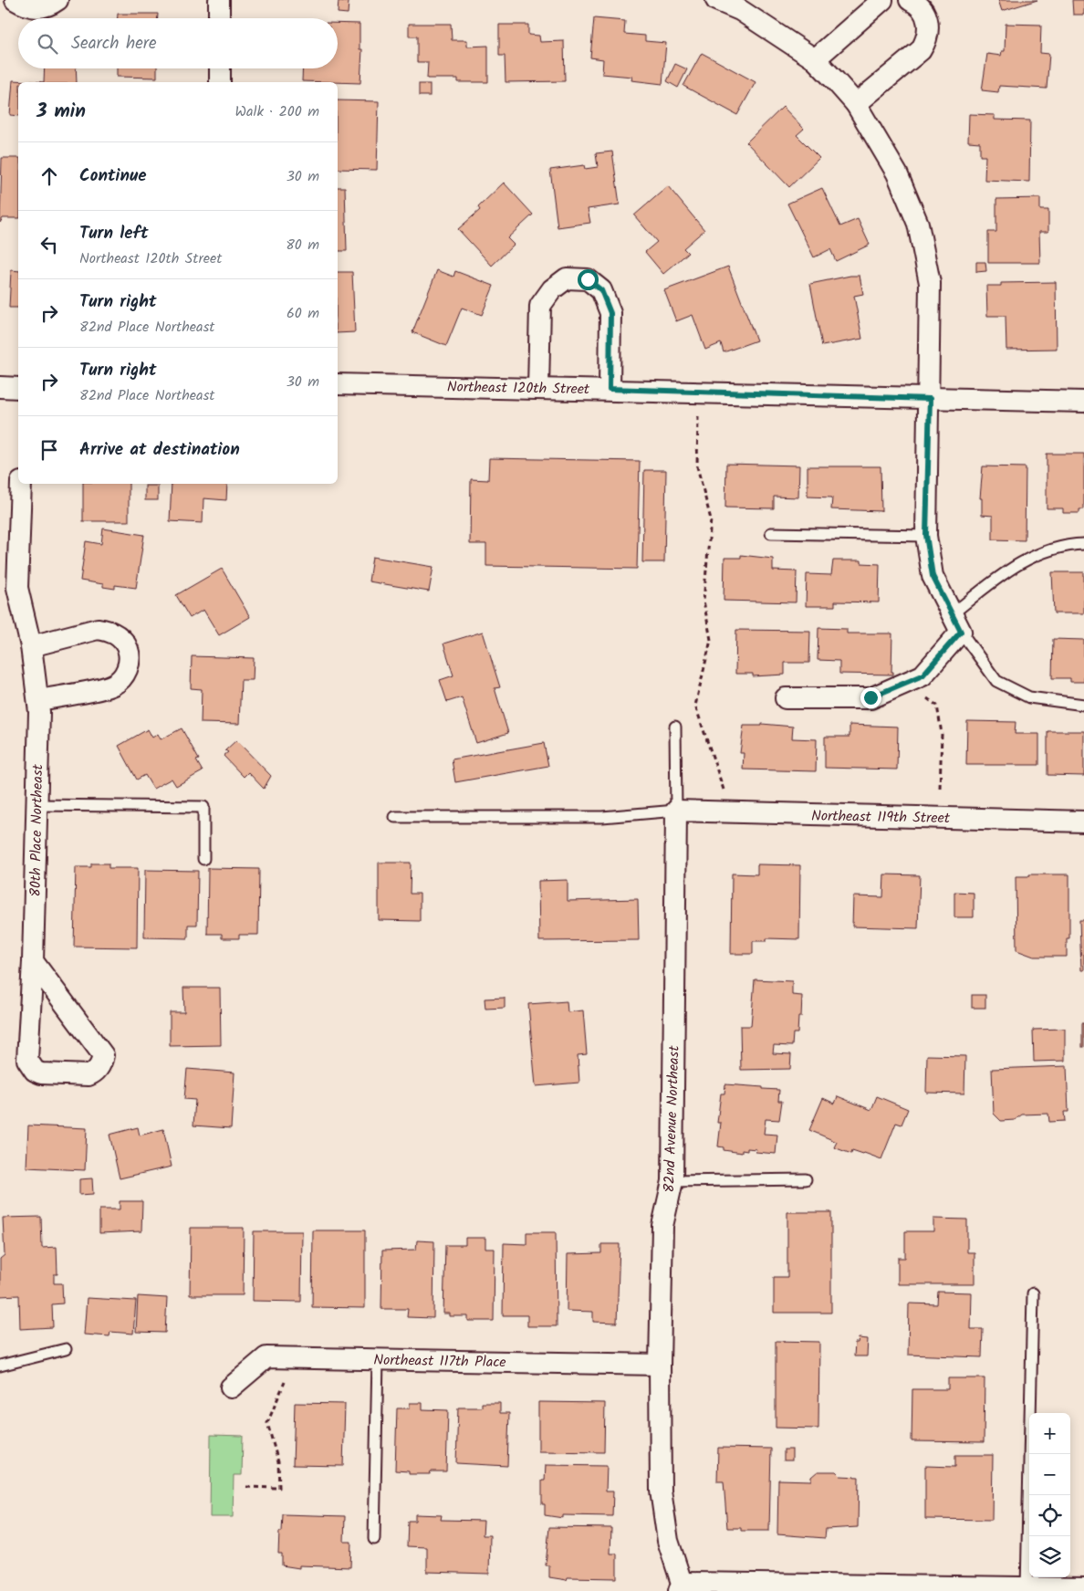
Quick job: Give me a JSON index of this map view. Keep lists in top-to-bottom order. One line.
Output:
{"streets":{"street":["Northeast 120th Street","Northeast 119th Street","80th Place Northeast","82nd Avenue Northeast","Northeast 117th Place"]},"crossings":[["Northeast 119th Street","82nd Avenue Northeast"],["82nd Avenue Northeast","Northeast 117th Place"]],"page":{"search":"Search here","heading":["3 min","Walk · 200 m"],"list":[["Continue","30 m"],["Turn left","Northeast 120th Street","80 m"],["Turn right","82nd Place Northeast","60 m"],["Turn right","82nd Place Northeast","30 m"],"Arrive at destination"],"map_buttons":["+","−"]}}
